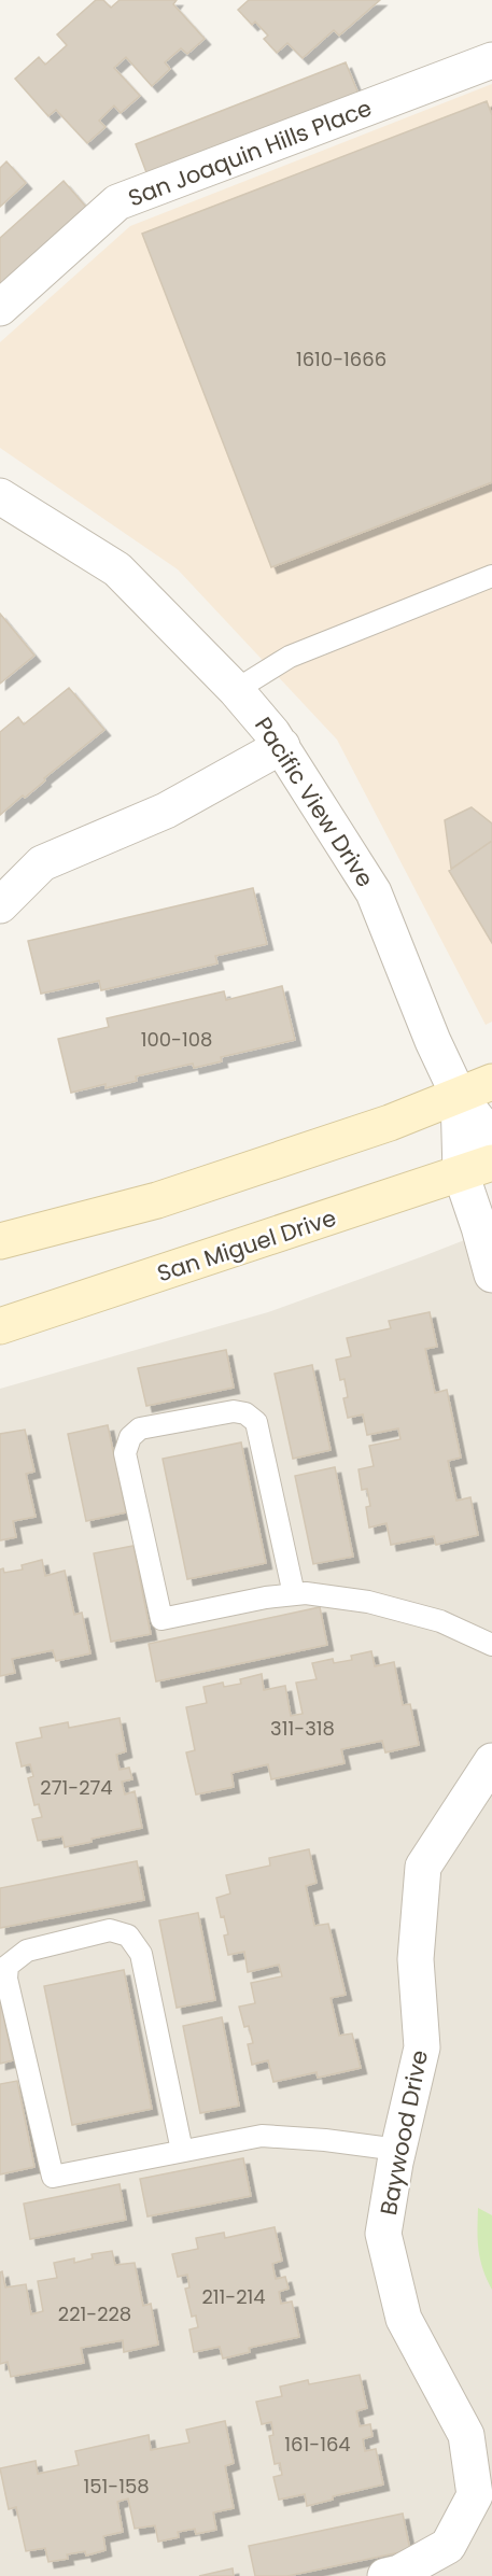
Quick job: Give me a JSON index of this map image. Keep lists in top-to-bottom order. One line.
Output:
{"streets":{"main road":["San Miguel Drive"],"street":["San Joaquin Hills Place","Pacific View Drive","Baywood Drive"]},"house_numbers":["1610-1666","100-108","311-318","271-274","211-214","221-228","161-164","151-158"]}
